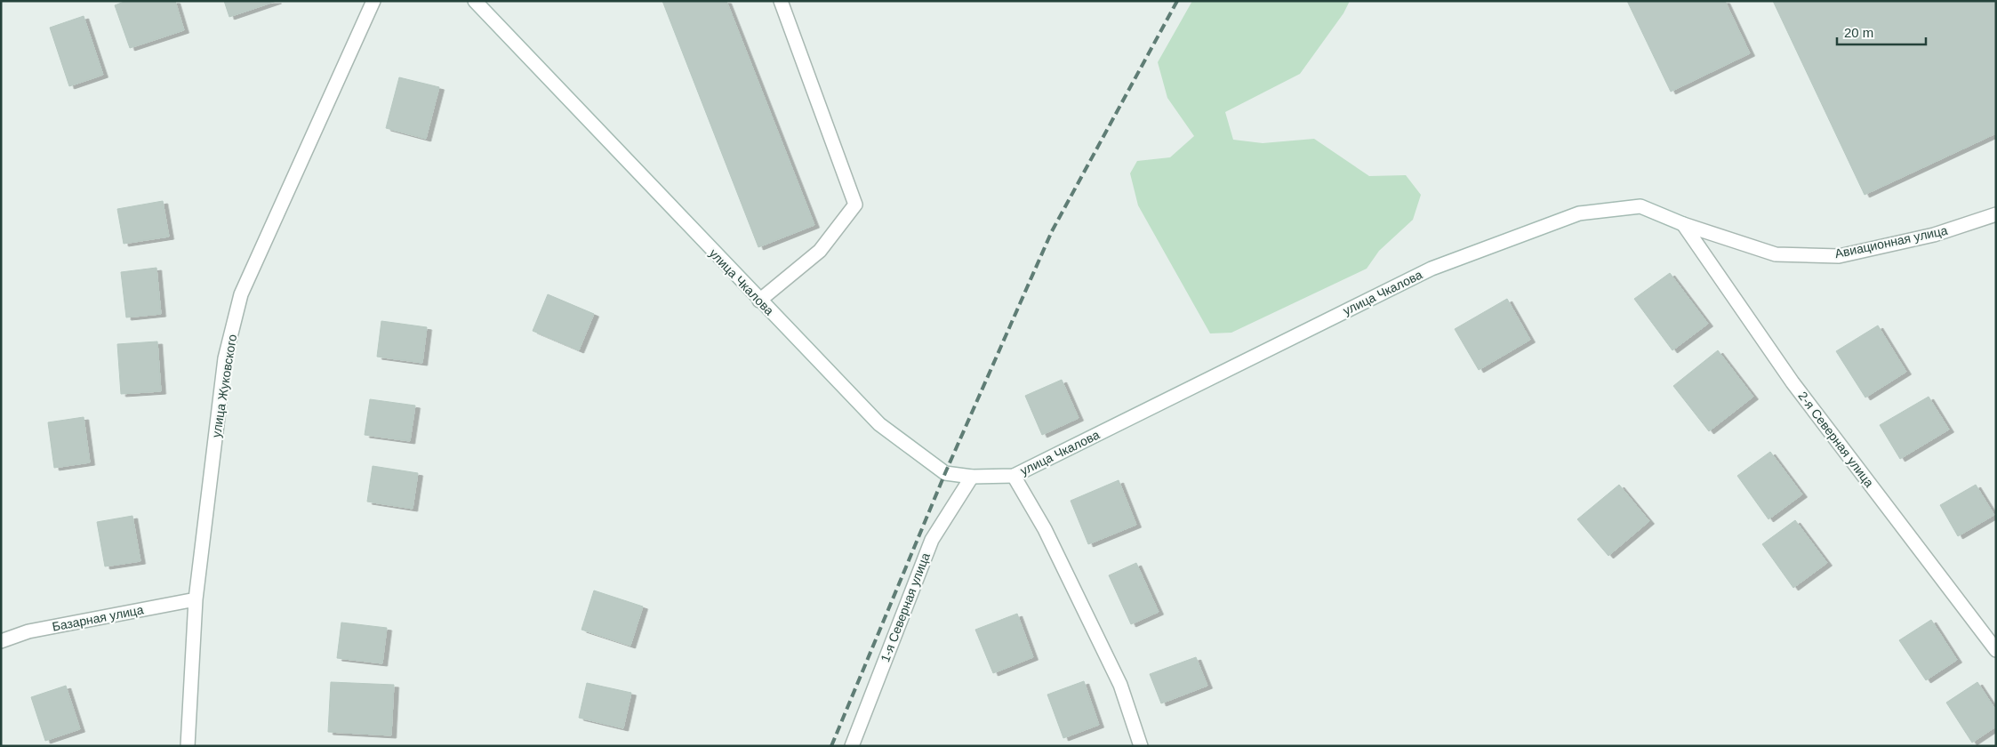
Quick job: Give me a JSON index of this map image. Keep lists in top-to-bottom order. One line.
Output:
{"streets":{"street":["Авиационная улица","улица Чкалова","улица Жуковского","2-я Северная улица","1-я Северная улица","Базарная улица"]},"crossings":[["Авиационная улица","улица Чкалова"],["Авиационная улица","2-я Северная улица"],["улица Чкалова","2-я Северная улица"],["улица Чкалова","1-я Северная улица"],["улица Жуковского","Базарная улица"]],"scale_bar":"20 m"}
